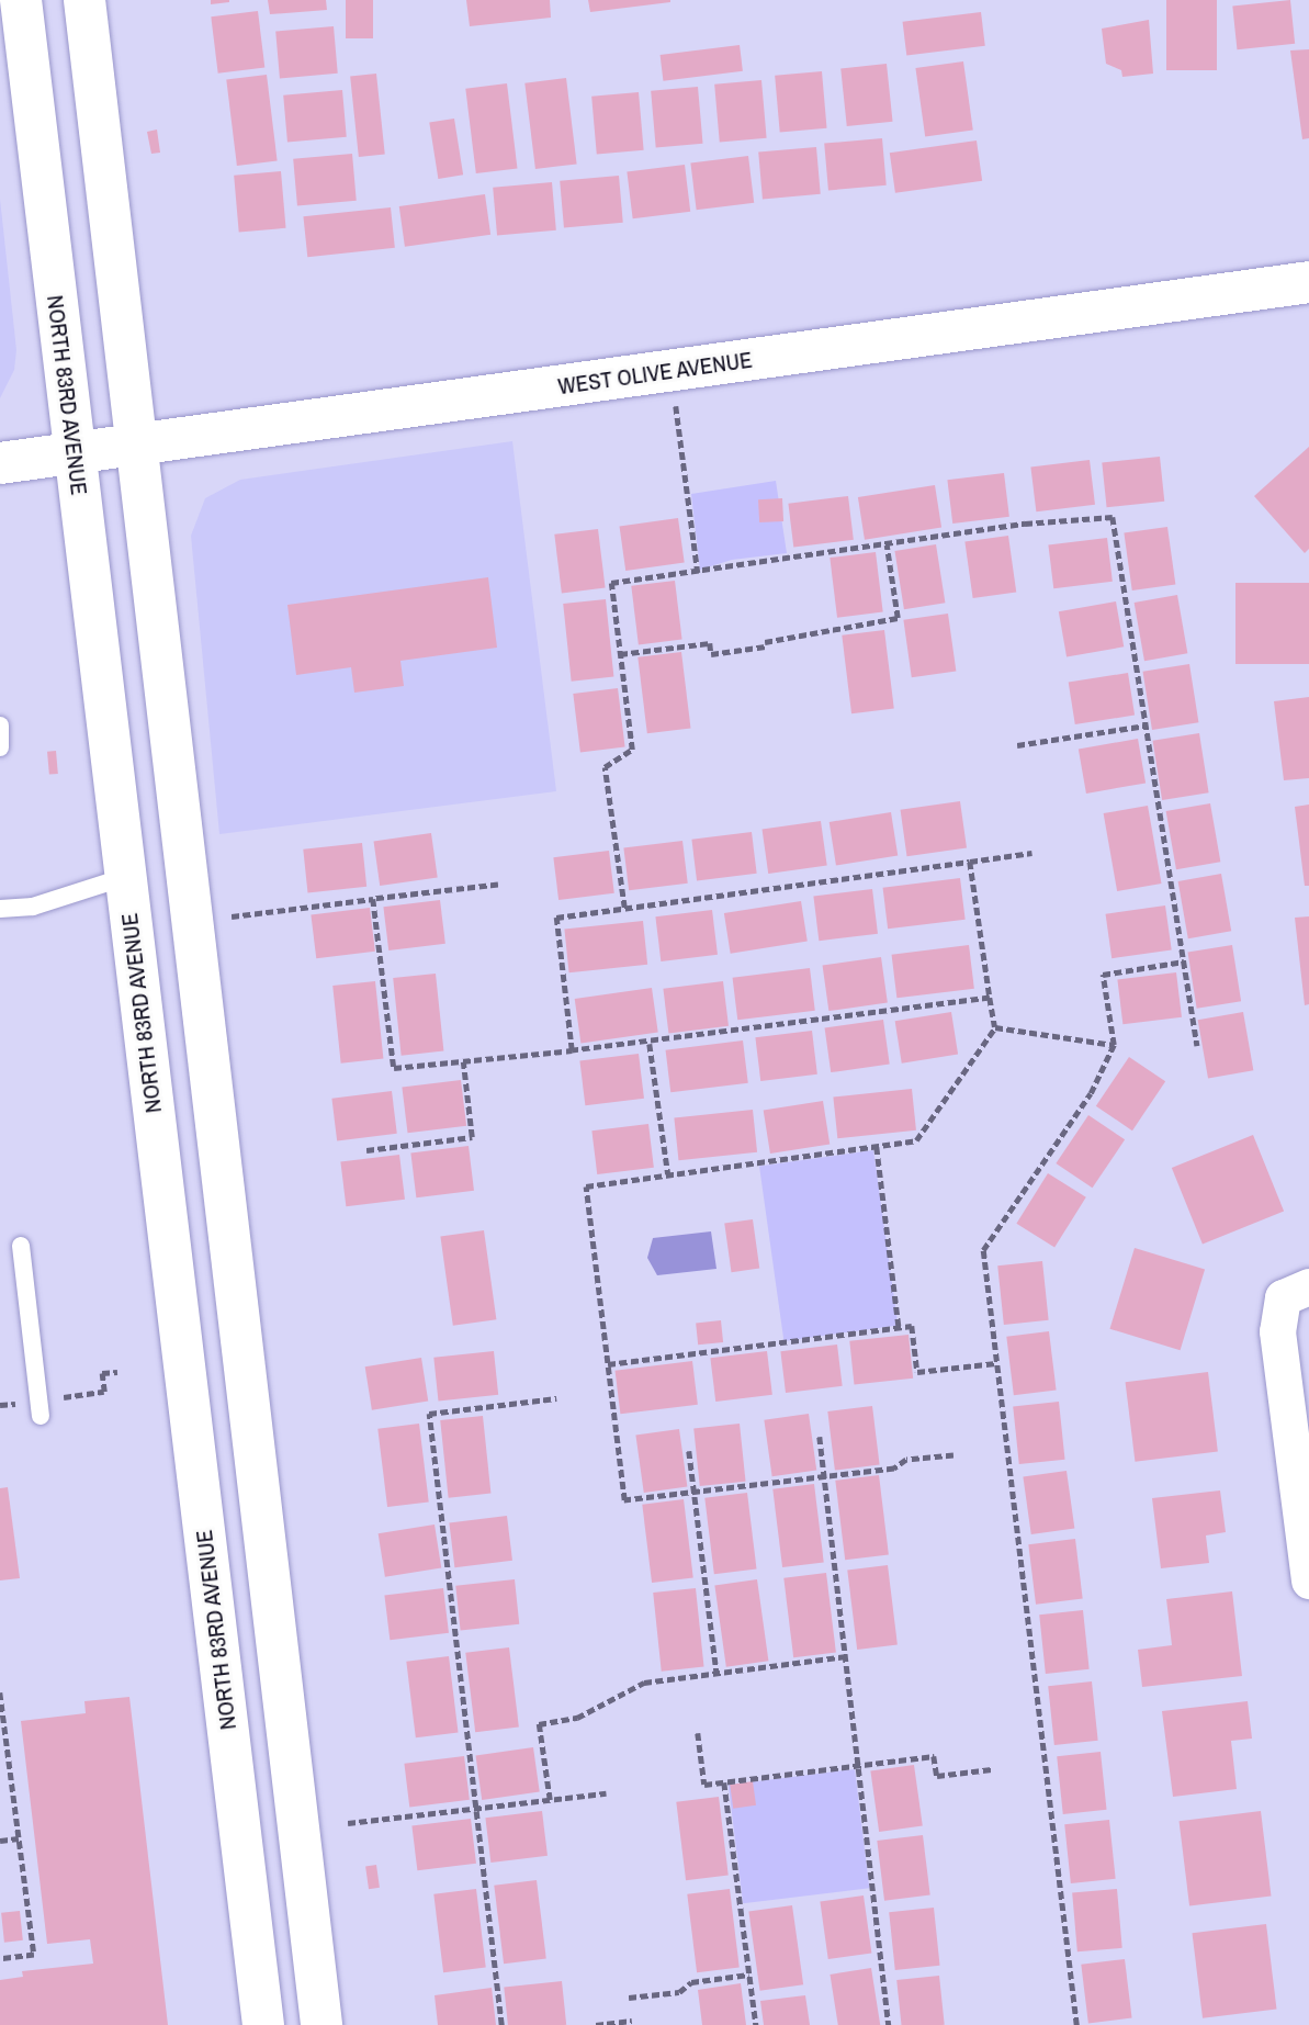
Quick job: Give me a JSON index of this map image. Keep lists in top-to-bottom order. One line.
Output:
{"streets":{"main road":["WEST OLIVE AVENUE","NORTH 83RD AVENUE"]},"crossings":[["WEST OLIVE AVENUE","NORTH 83RD AVENUE"]]}
